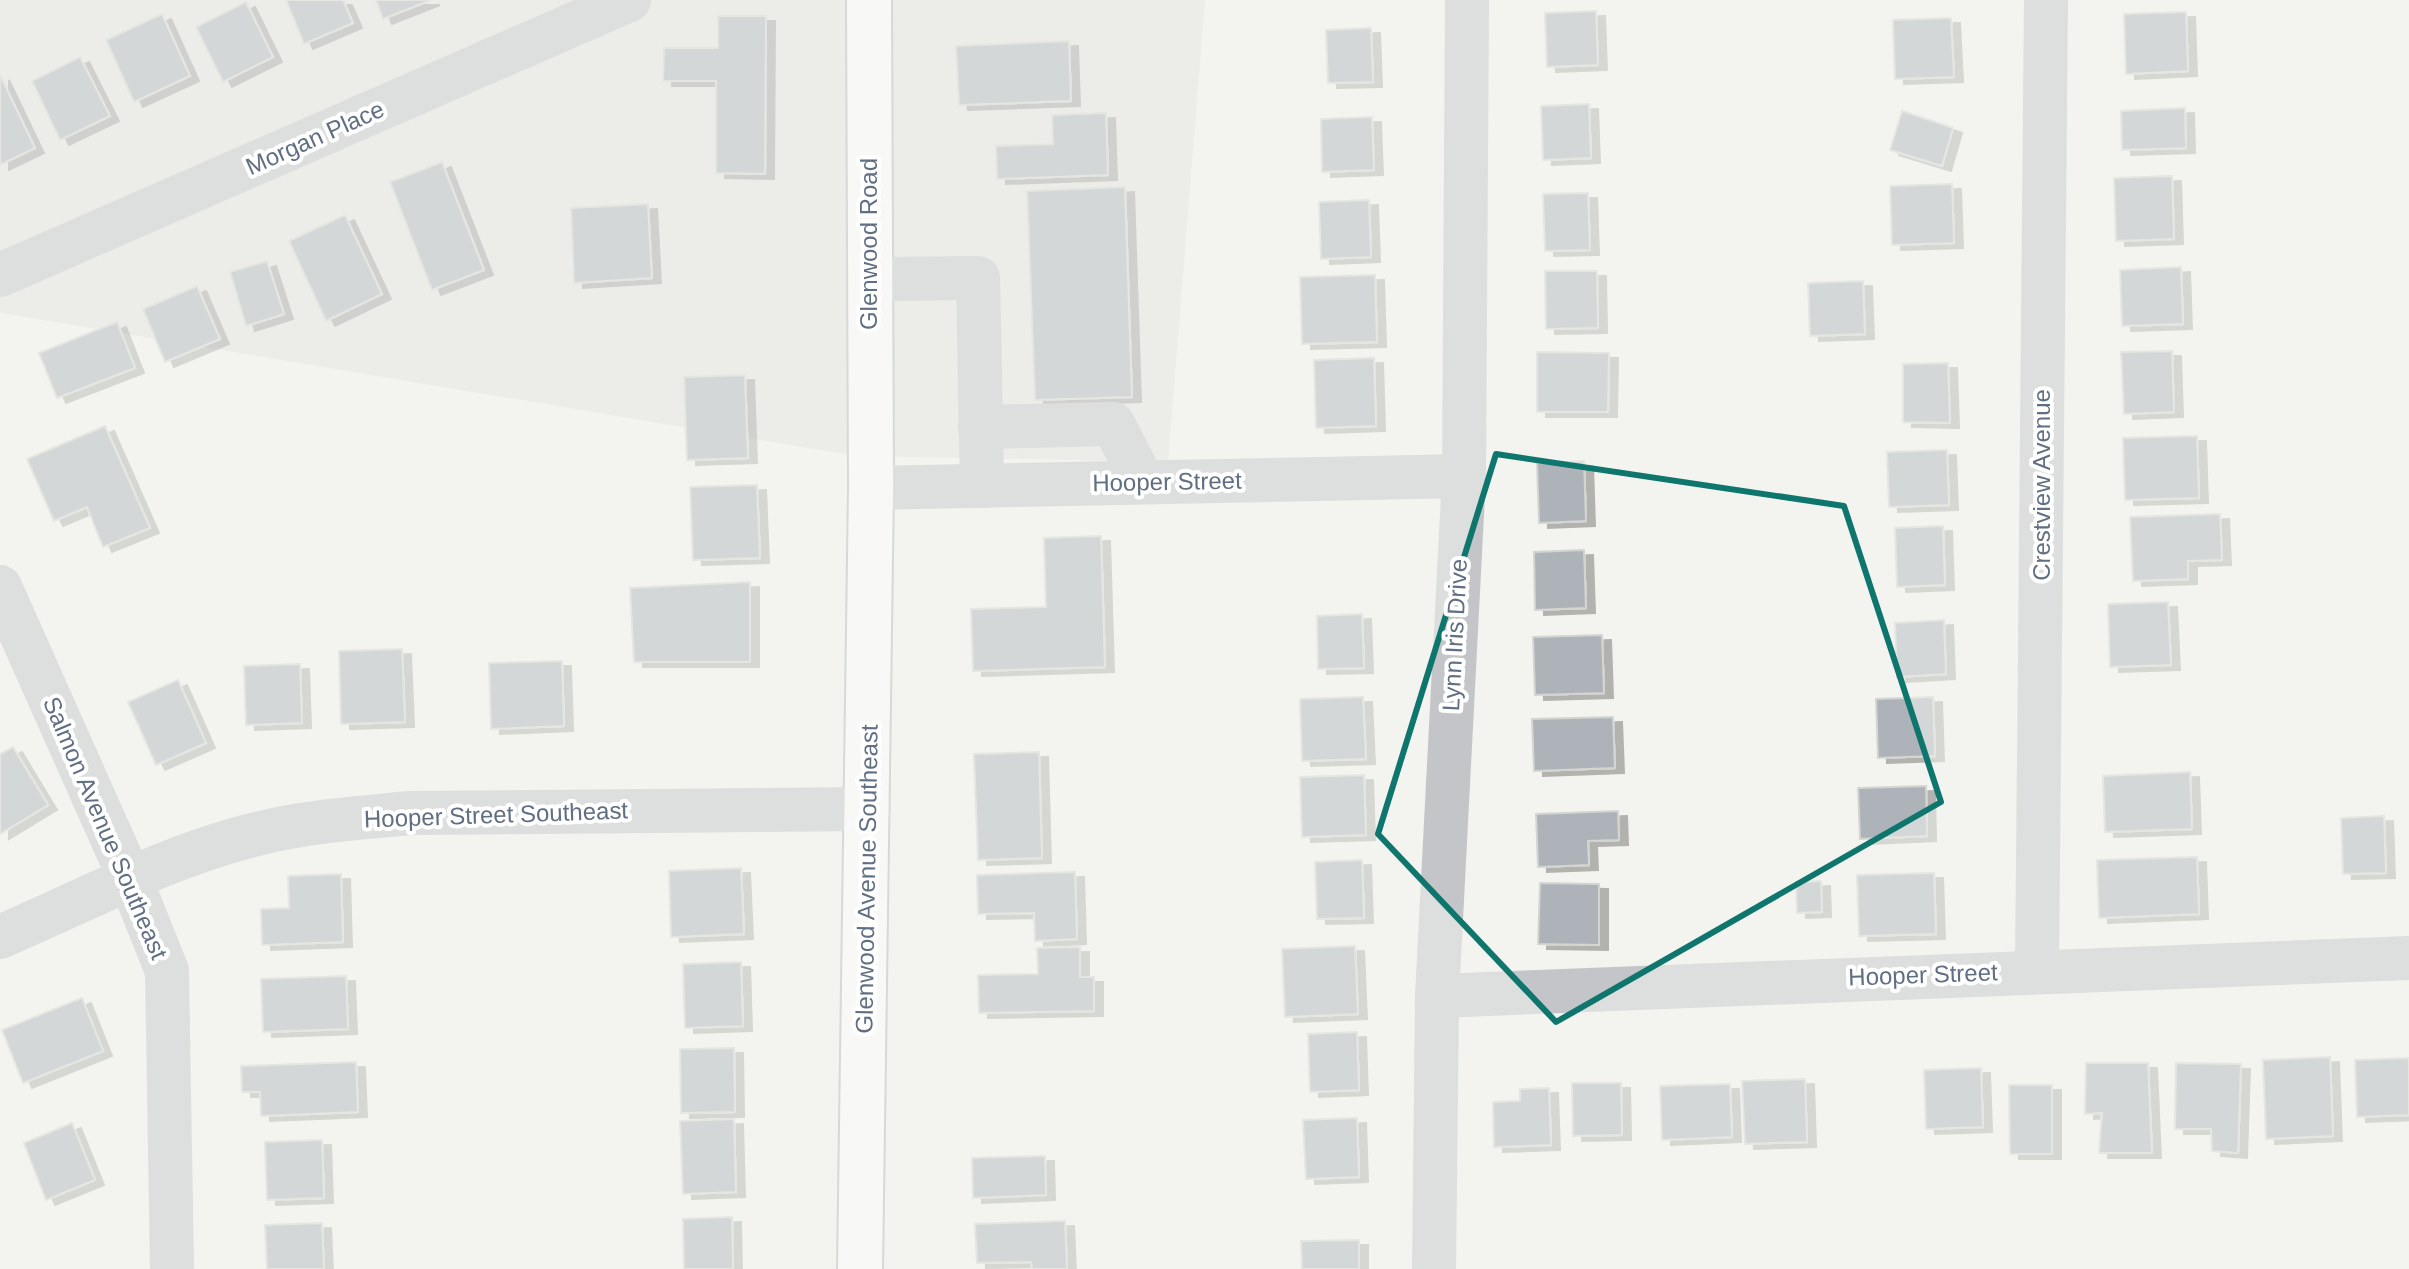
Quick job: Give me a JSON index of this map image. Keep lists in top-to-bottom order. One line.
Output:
{"streets":{"main road":["Glenwood Road","Glenwood Avenue Southeast"],"street":["Morgan Place","Hooper Street","Crestview Avenue","Lynn Iris Drive","Hooper Street Southeast","Salmon Avenue Southeast"]},"crossings":[["Glenwood Road","Hooper Street"],["Glenwood Road","Glenwood Avenue Southeast"],["Hooper Street","Crestview Avenue"],["Hooper Street","Lynn Iris Drive"],["Hooper Street","Glenwood Avenue Southeast"],["Hooper Street Southeast","Salmon Avenue Southeast"],["Hooper Street Southeast","Glenwood Avenue Southeast"]]}
